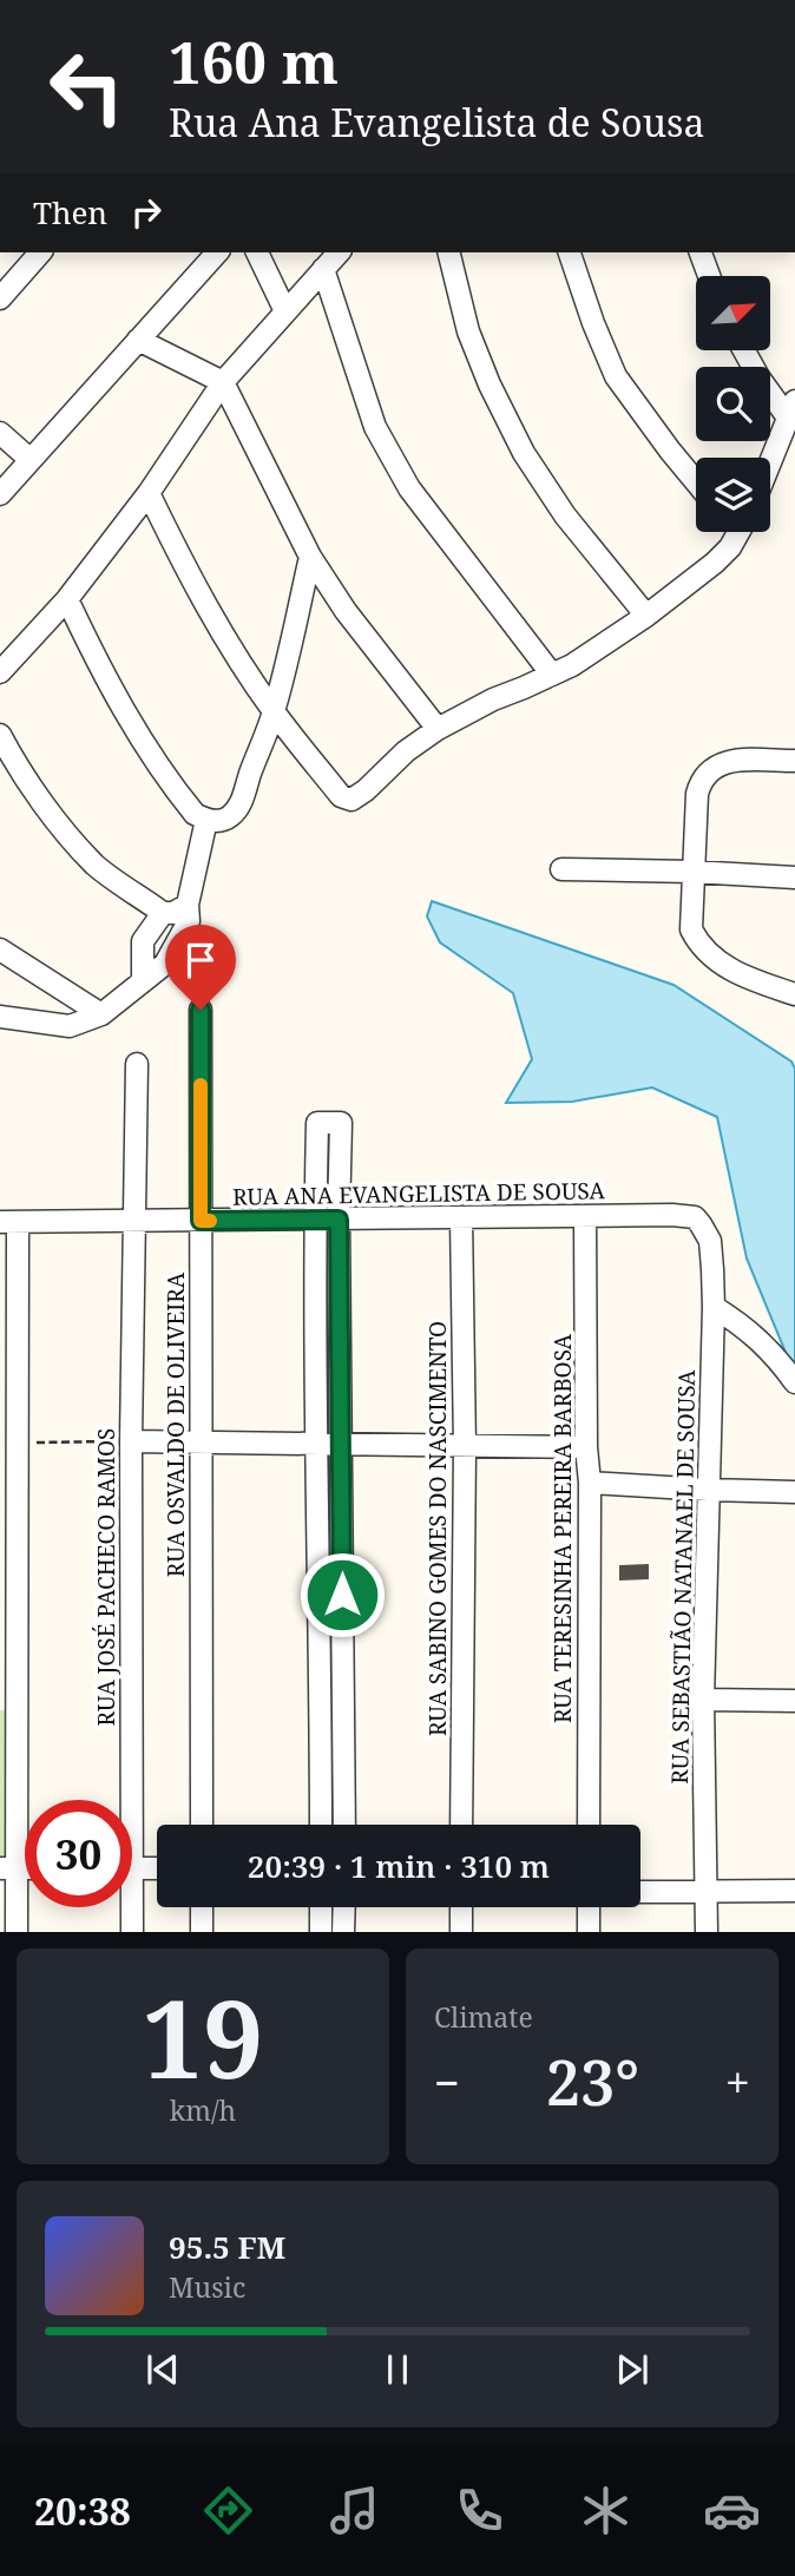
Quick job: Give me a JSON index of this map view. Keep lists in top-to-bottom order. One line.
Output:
{"streets":{"street":["RUA ANA EVANGELISTA DE SOUSA","RUA OSVALDO DE OLIVEIRA","RUA SABINO GOMES DO NASCIMENTO","RUA TERESINHA PEREIRA BARBOSA","RUA JOSÉ PACHECO RAMOS","RUA SEBASTIÃO NATANAEL DE SOUSA"]},"crossings":[["RUA ANA EVANGELISTA DE SOUSA","RUA OSVALDO DE OLIVEIRA"],["RUA ANA EVANGELISTA DE SOUSA","RUA SABINO GOMES DO NASCIMENTO"],["RUA ANA EVANGELISTA DE SOUSA","RUA TERESINHA PEREIRA BARBOSA"],["RUA ANA EVANGELISTA DE SOUSA","RUA JOSÉ PACHECO RAMOS"],["RUA ANA EVANGELISTA DE SOUSA","RUA SEBASTIÃO NATANAEL DE SOUSA"]],"north":"top right","page":{"turn":["160 m","Rua Ana Evangelista de Sousa"],"then":"Then","limit":"30","trip":"20:39 · 1 min · 310 m","tile":[["19","km/h"],"Climate"],"heat":["−","23°","+"],"song":["95.5 FM","Music"],"tabs":"20:38"}}
